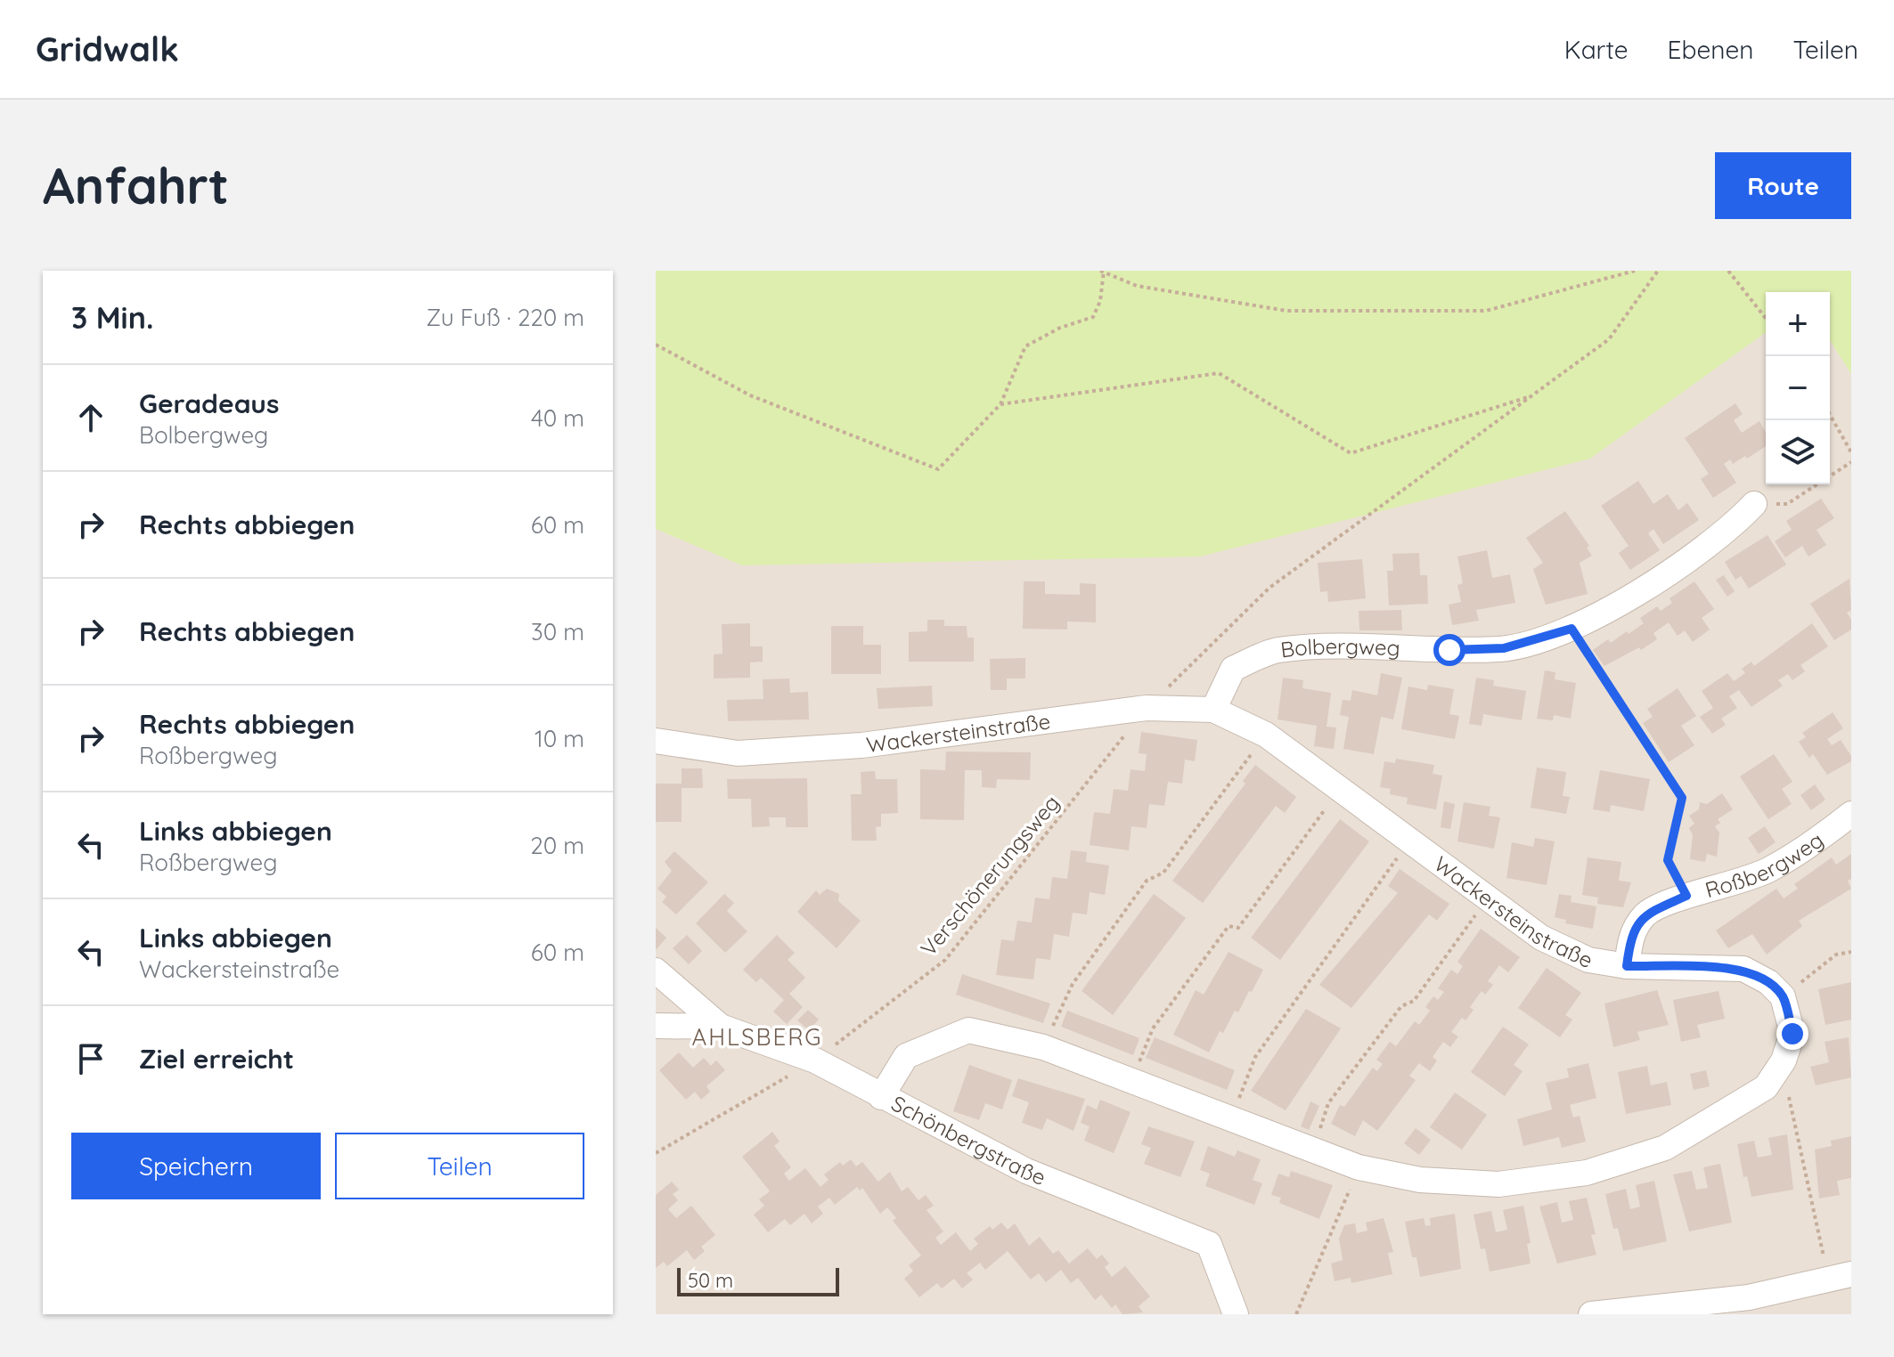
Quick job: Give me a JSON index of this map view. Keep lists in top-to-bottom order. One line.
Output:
{"streets":{"street":["Bolbergweg","Wackersteinstraße","Roßbergweg","Schönbergstraße"],"path":["Verschönerungsweg"]},"crossings":[["Bolbergweg","Wackersteinstraße"],["Wackersteinstraße","Roßbergweg"],["Wackersteinstraße","Verschönerungsweg"],["Verschönerungsweg","Schönbergstraße"]],"districts":["AHLSBERG"],"scale_bar":"50 m","page":{"header":"Gridwalk","nav":["Karte","Ebenen","Teilen"],"buttons":["Route",["Speichern","Teilen"]],"title":"Anfahrt","heading":["3 Min.","Zu Fuß · 220 m"],"map_buttons":["+","−"],"list":[["Geradeaus","Bolbergweg","40 m"],["Rechts abbiegen","60 m"],["Rechts abbiegen","30 m"],["Rechts abbiegen","Roßbergweg","10 m"],["Links abbiegen","Roßbergweg","20 m"],["Links abbiegen","Wackersteinstraße","60 m"],"Ziel erreicht"],"scale":"50 m"}}
